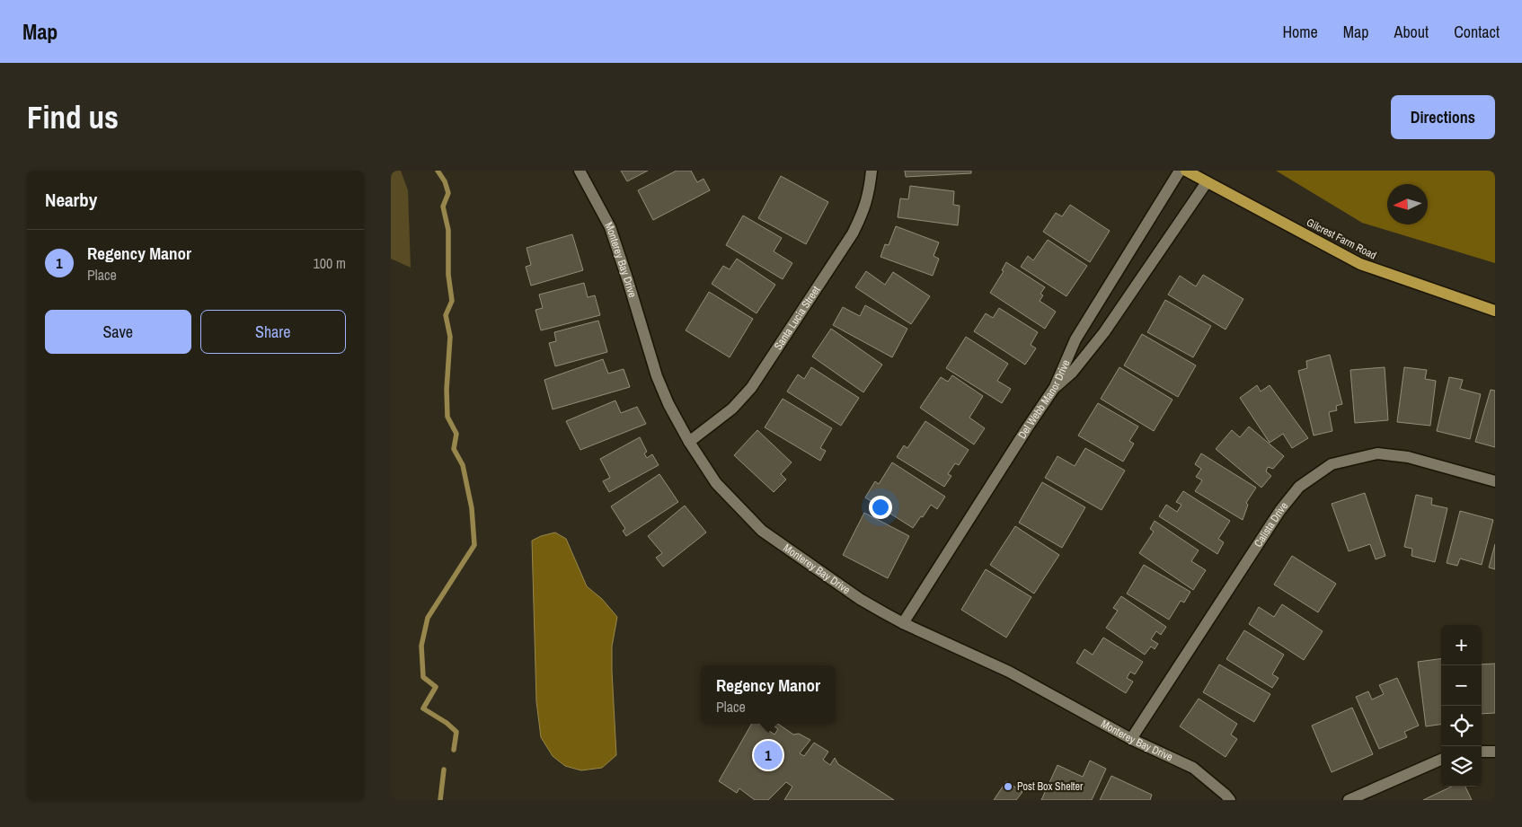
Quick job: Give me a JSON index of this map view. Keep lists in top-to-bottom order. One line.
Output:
{"streets":{"main road":["Gilcrest Farm Road"],"street":["Monterey Bay Drive","Santa Lucia Street","Del Webb Manor Drive","Calista Drive"]},"crossings":[["Monterey Bay Drive","Santa Lucia Street"],["Monterey Bay Drive","Del Webb Manor Drive"],["Monterey Bay Drive","Calista Drive"]],"places":["Post Box Shelter"],"north":"left","page":{"header":"Map","nav":["Home","Map","About","Contact"],"buttons":["Directions",["Save","Share"]],"title":"Find us","heading":"Nearby","list":[{"mark":"1","name":"Regency Manor","note":"Place","value":"100 m"}],"map_buttons":["+","−"],"popup":["Regency Manor","Place"],"pins":"1"}}
